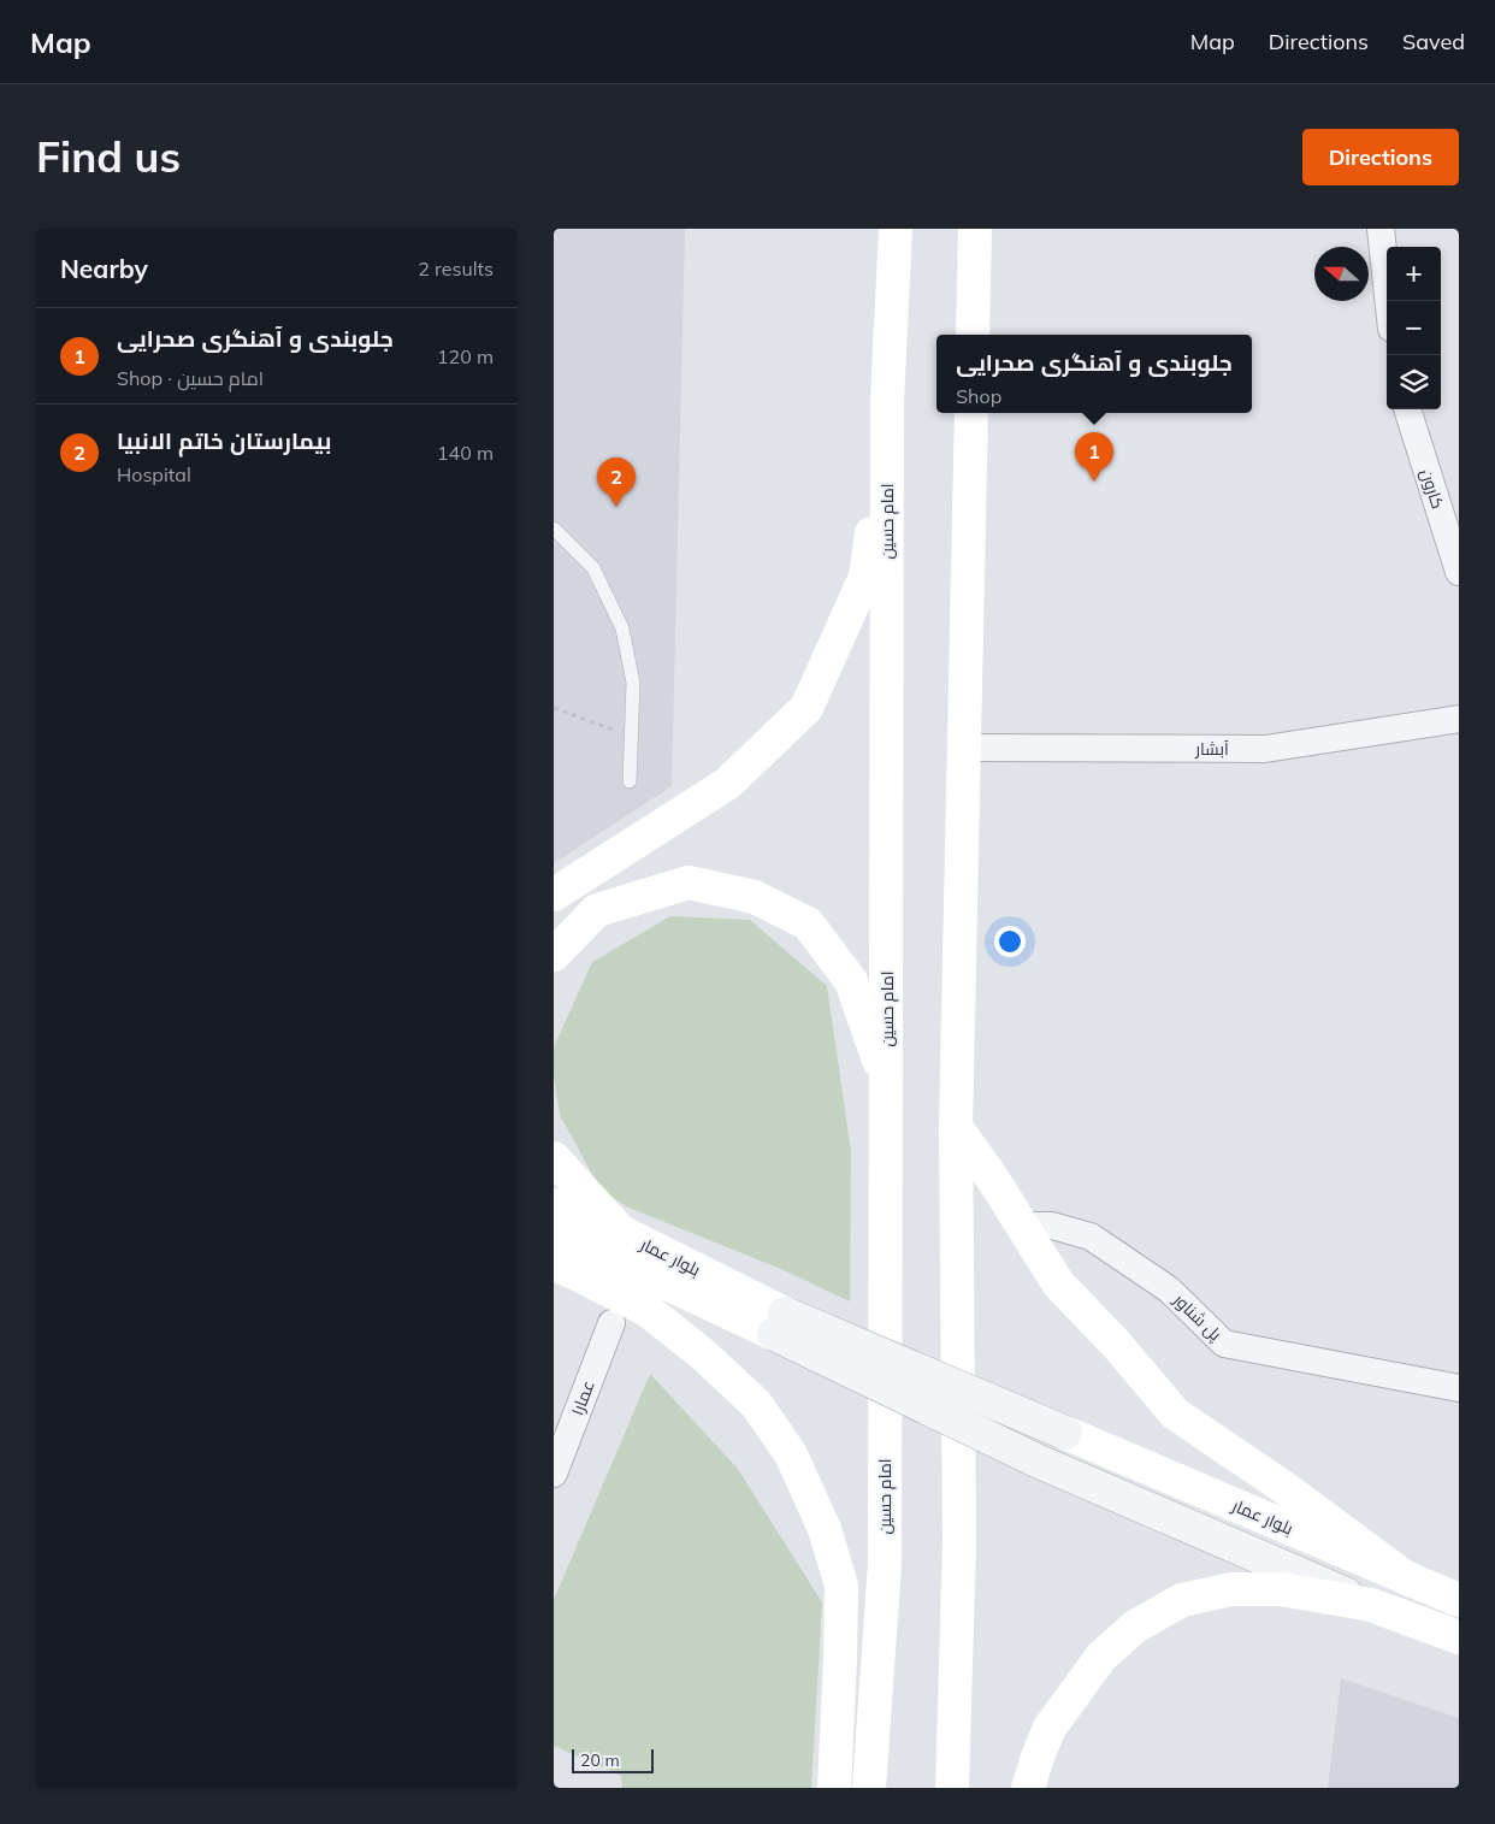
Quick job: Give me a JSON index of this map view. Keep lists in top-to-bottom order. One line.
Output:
{"streets":{"main road":["امام حسین","بلوار عمار"],"street":["کارون","آبشار","پل شناور","عمار۱"]},"scale_bar":"20 m","north":"left","page":{"header":"Map","nav":["Map","Directions","Saved"],"buttons":"Directions","title":"Find us","heading":["Nearby","2 results"],"map_buttons":["+","−"],"list":[{"mark":"1","name":"جلوبندی و آهنگری صحرایی","note":"Shop · امام حسین","value":"120 m"},{"mark":"2","name":"بیمارستان خاتم الانبیا","note":"Hospital","value":"140 m"}],"popup":["جلوبندی و آهنگری صحرایی","Shop"],"pins":["1","2"],"scale":"20 m"}}
